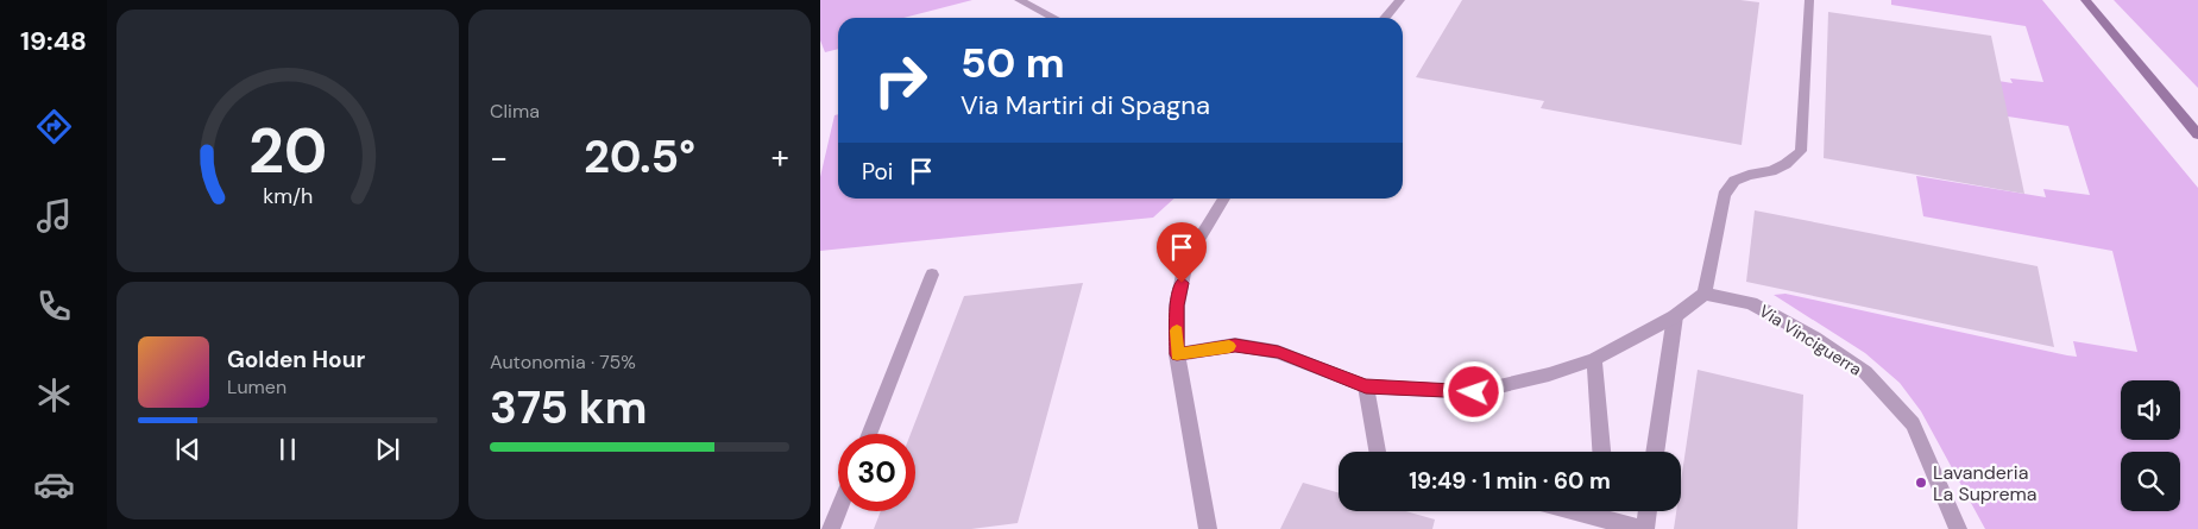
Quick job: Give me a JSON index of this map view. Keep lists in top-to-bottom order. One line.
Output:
{"streets":{"street":["Via Vinciguerra"]},"places":["Lavanderia La Suprema"],"page":{"tabs":"19:48","tile":["Clima",["Autonomia · 75%","375 km"]],"turn":["50 m","Via Martiri di Spagna"],"heat":["−","20.5°","+"],"then":"Poi","song":["Golden Hour","Lumen"],"limit":"30","trip":"19:49 · 1 min · 60 m","gauge":["20","km/h"]}}
